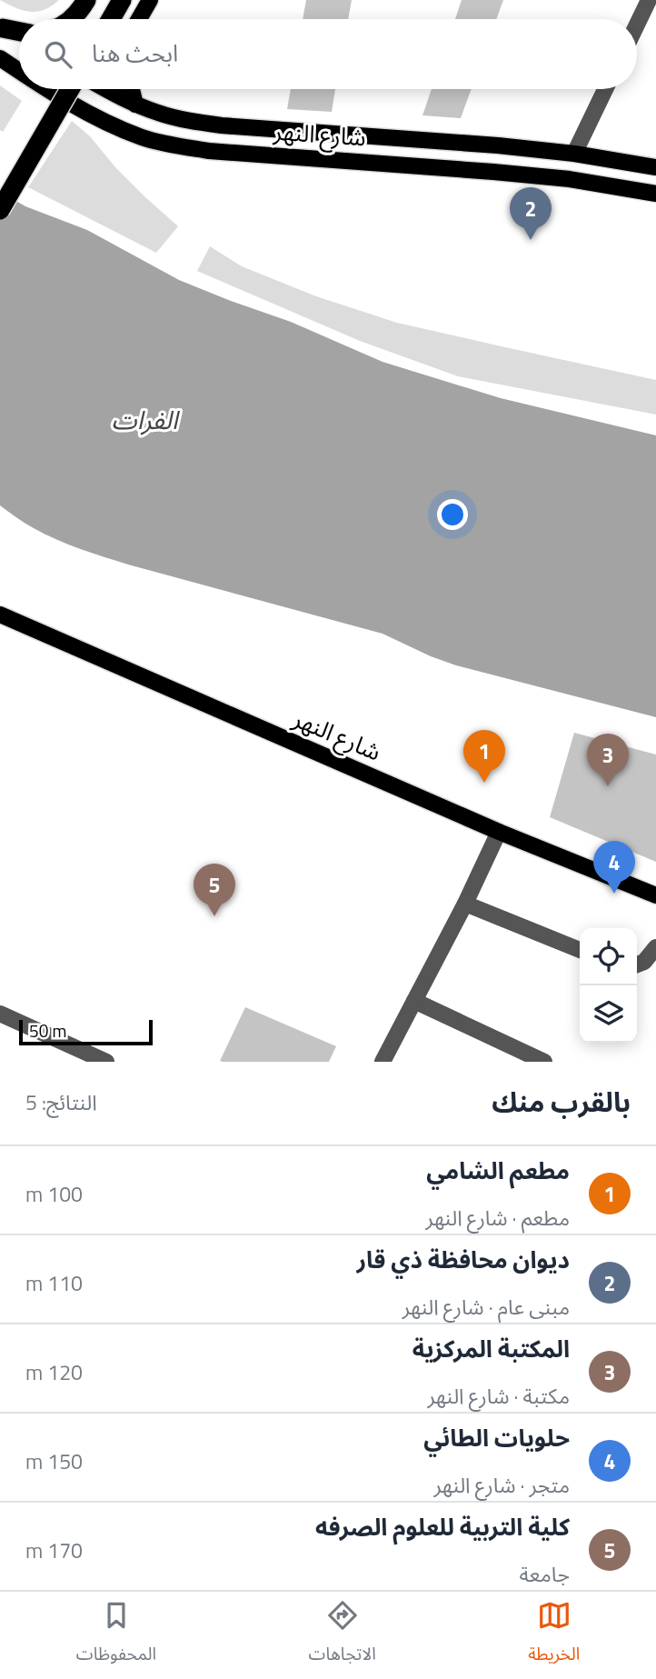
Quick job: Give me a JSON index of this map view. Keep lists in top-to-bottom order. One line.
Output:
{"streets":{"main road":["شارع النهر"]},"water":["الفرات"],"scale_bar":"50 m","page":{"search":"ابحث هنا","pins":["2","1","3","4","5"],"scale":"50 m","heading":["بالقرب منك","النتائج: 5"],"list":[{"mark":"1","name":"مطعم الشامي","note":"مطعم · شارع النهر","value":"100 m"},{"mark":"2","name":"ديوان محافظة ذي قار","note":"مبنى عام · شارع النهر","value":"110 m"},{"mark":"3","name":"المكتبة المركزية","note":"مكتبة · شارع النهر","value":"120 m"},{"mark":"4","name":"حلويات الطائي","note":"متجر · شارع النهر","value":"150 m"},{"mark":"5","name":"كلية التربية للعلوم الصرفه","note":"جامعة","value":"170 m"}],"nav":["الخريطة","الاتجاهات","المحفوظات"]}}
